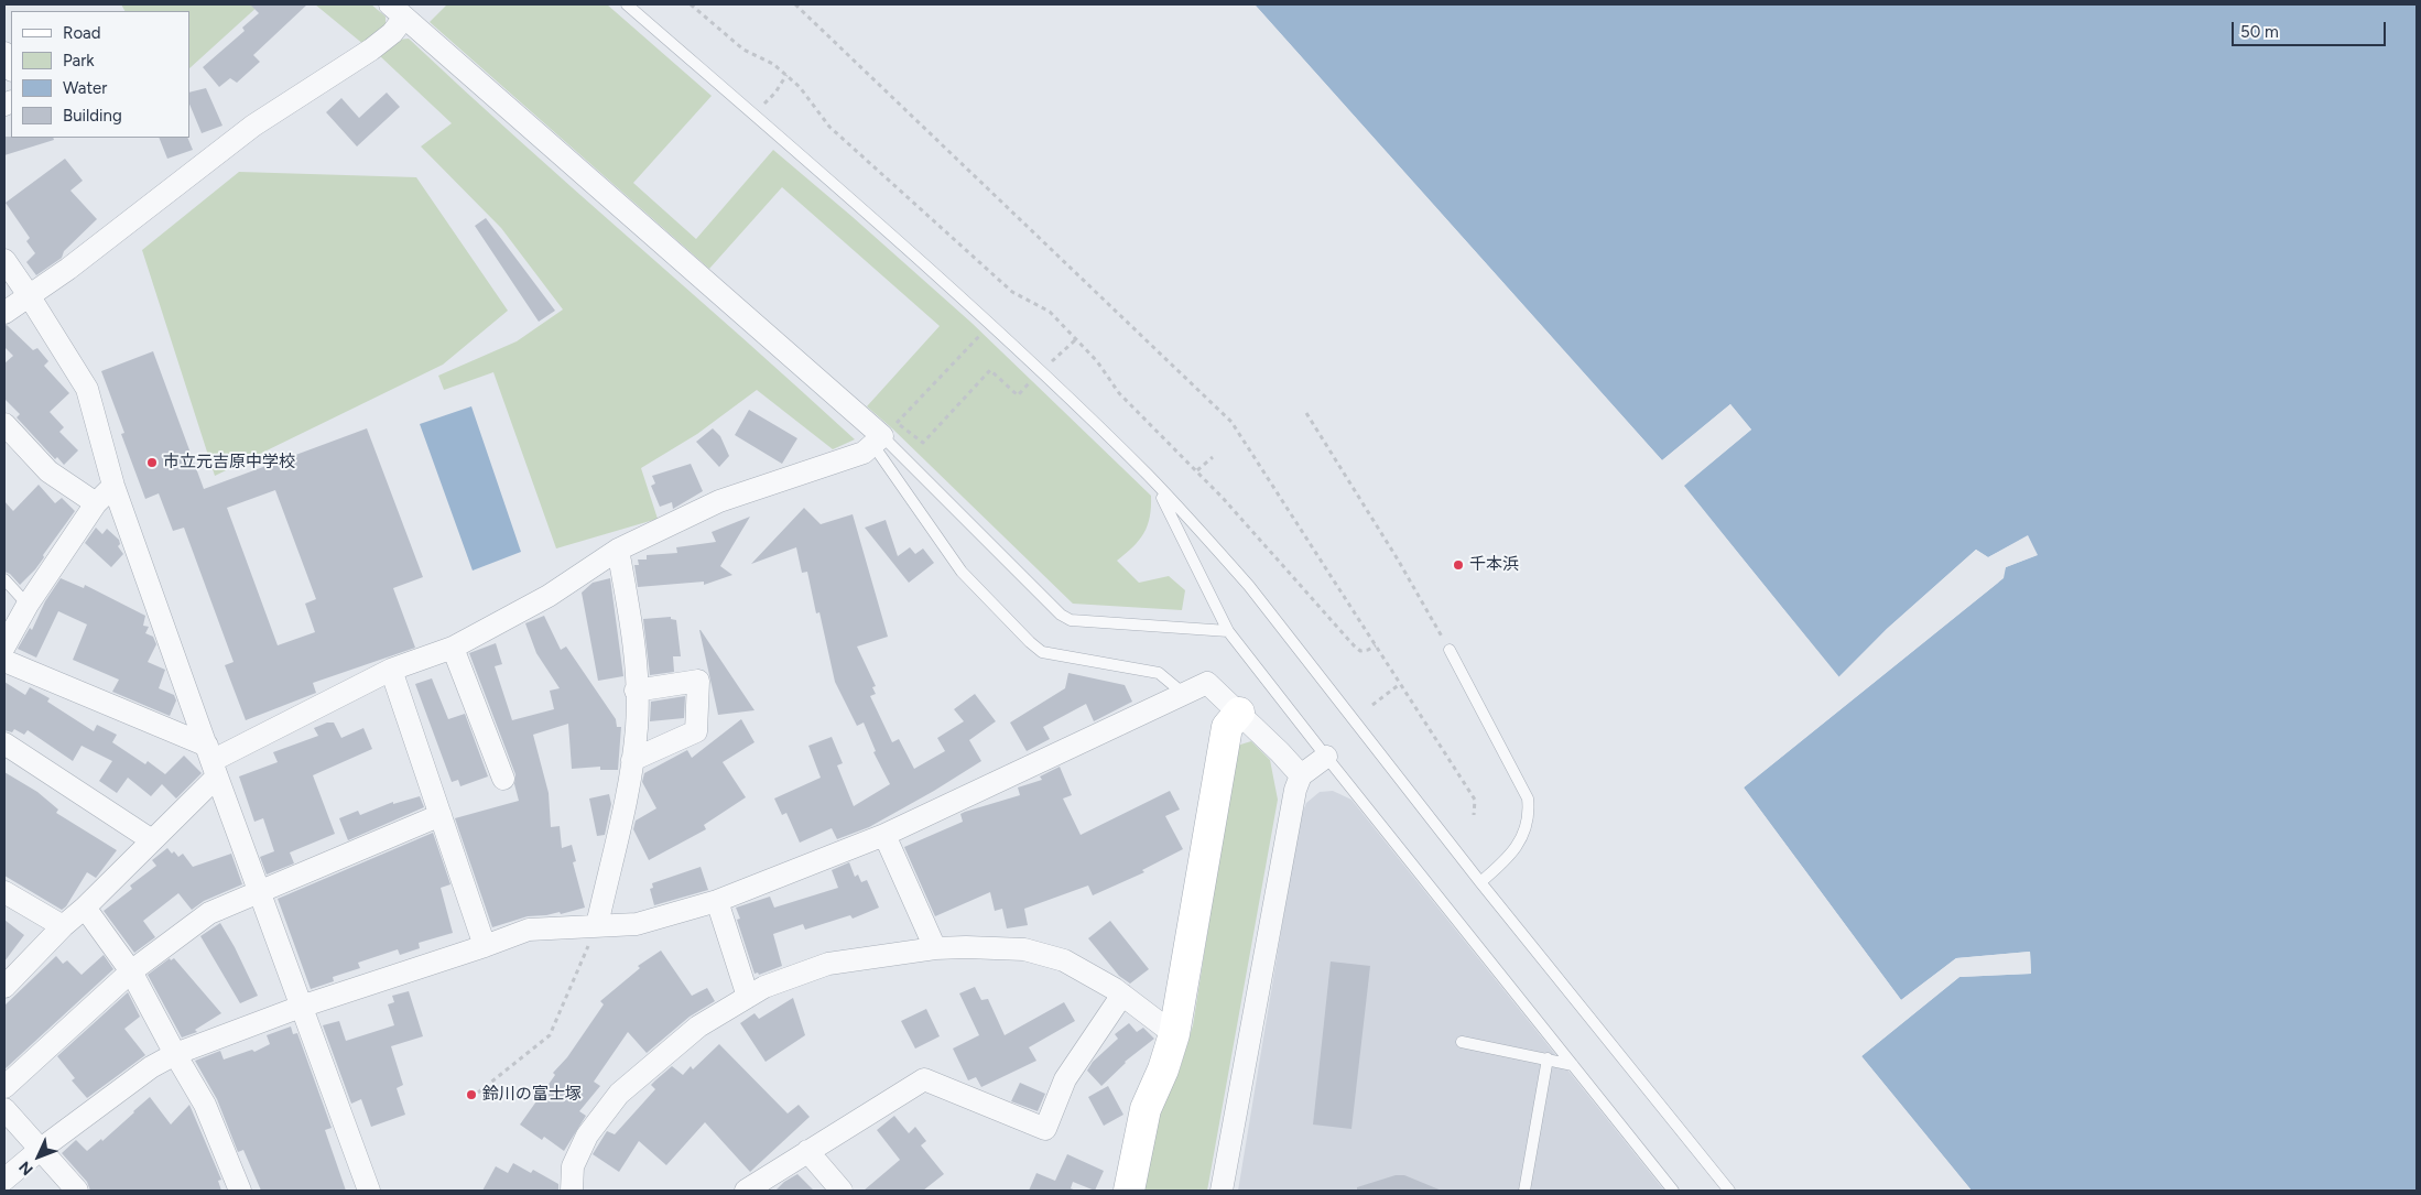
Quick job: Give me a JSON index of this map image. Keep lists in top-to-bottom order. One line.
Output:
{"places":["市立元吉原中学校","千本浜","鈴川の富士塚"],"legend":["Road","Park","Water","Building"],"scale_bar":"50 m","north":"bottom left"}
